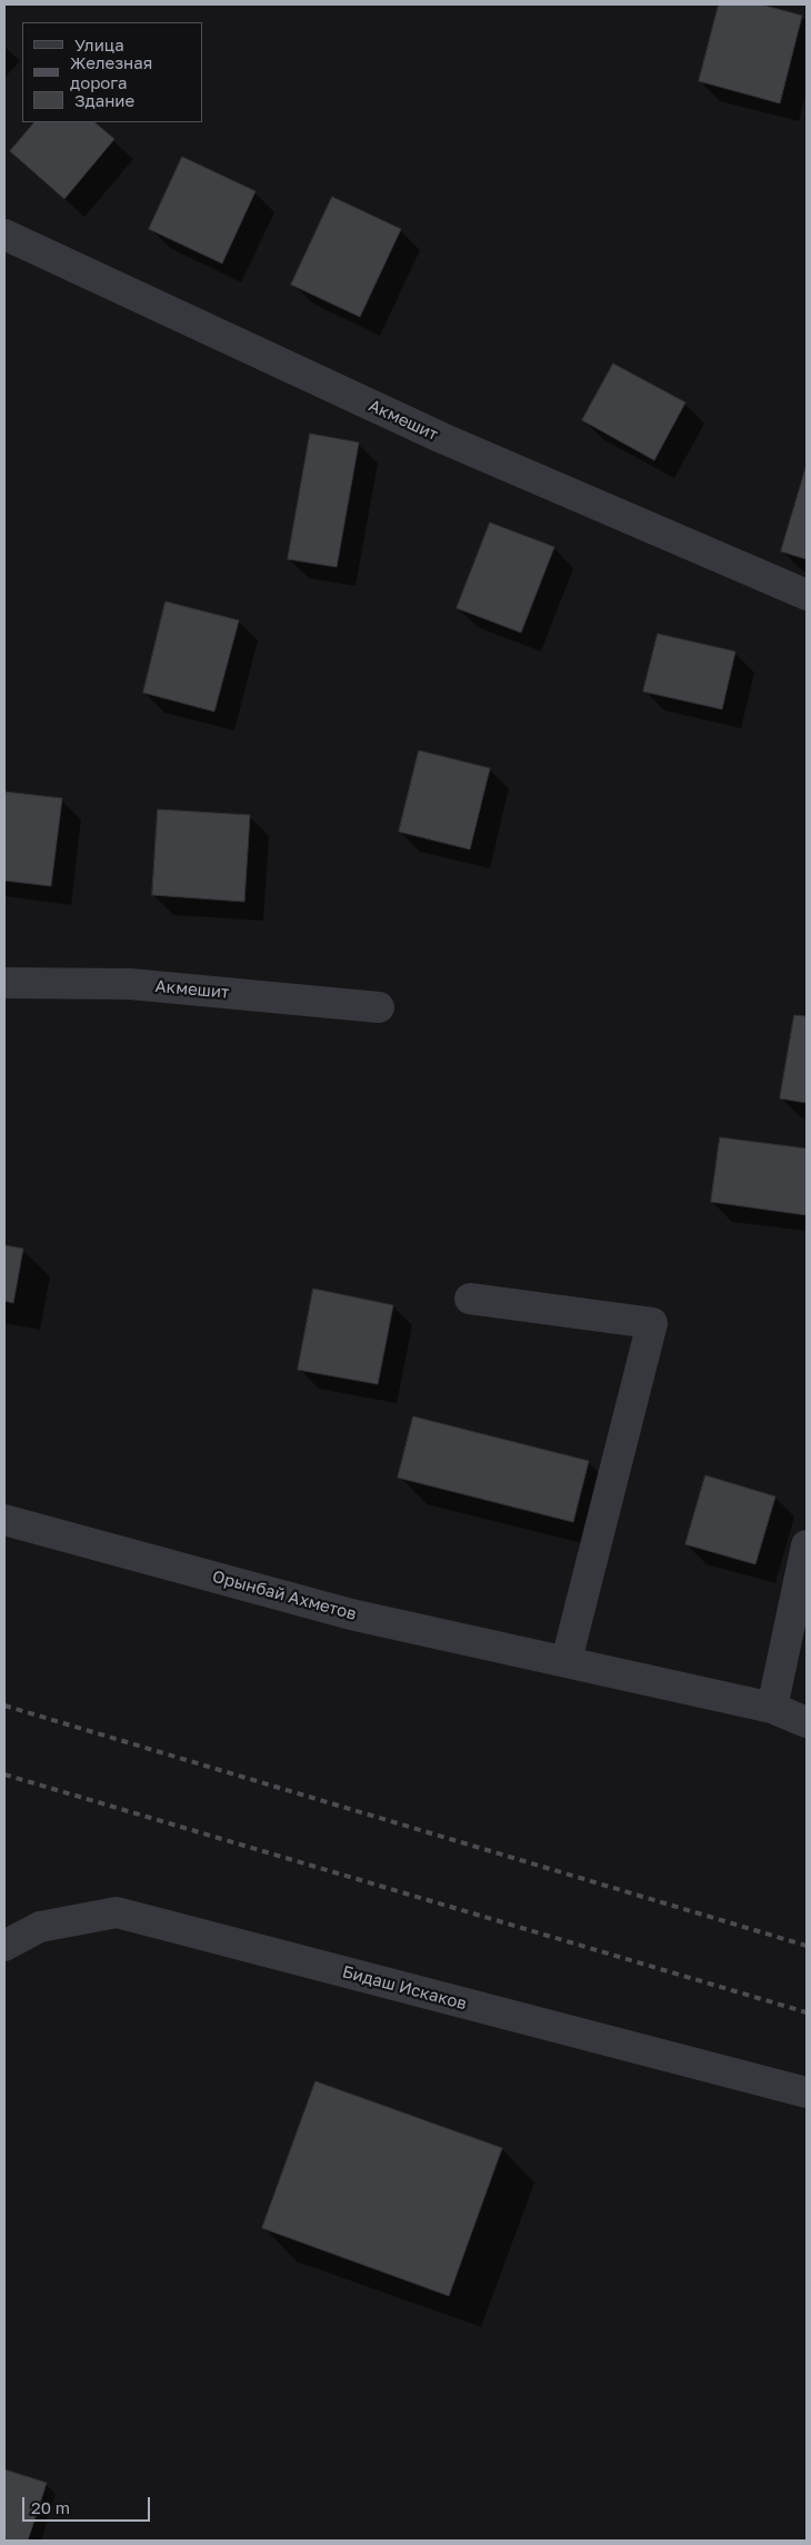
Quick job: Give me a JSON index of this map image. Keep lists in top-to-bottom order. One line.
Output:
{"streets":{"street":["Акмешит","Орынбай Ахметов","Бидаш Искаков"]},"legend":["Улица","Железная дорога","Здание"],"scale_bar":"20 m"}
